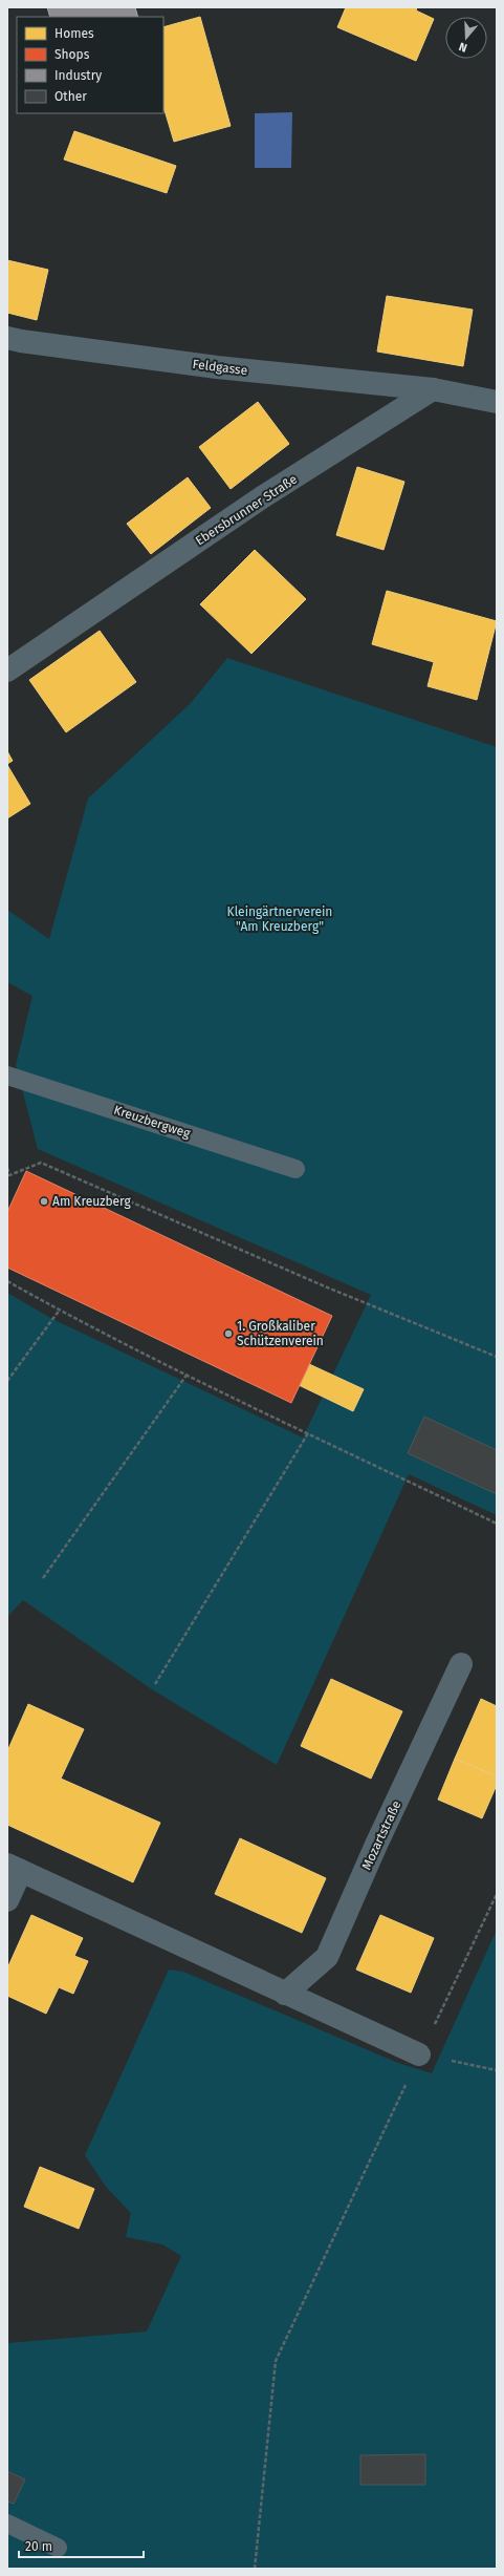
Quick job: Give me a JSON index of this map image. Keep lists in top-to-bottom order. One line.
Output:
{"streets":{"street":["Feldgasse","Ebersbrunner Straße","Mozartstraße"],"lane":["Kreuzbergweg"]},"crossings":[["Feldgasse","Ebersbrunner Straße"]],"parks":["Kleingärtnerverein \"Am Kreuzberg\""],"places":["Am Kreuzberg","1. Großkaliber Schützenverein"],"legend":["Homes","Shops","Industry","Other"],"scale_bar":"20 m","north":"bottom"}
